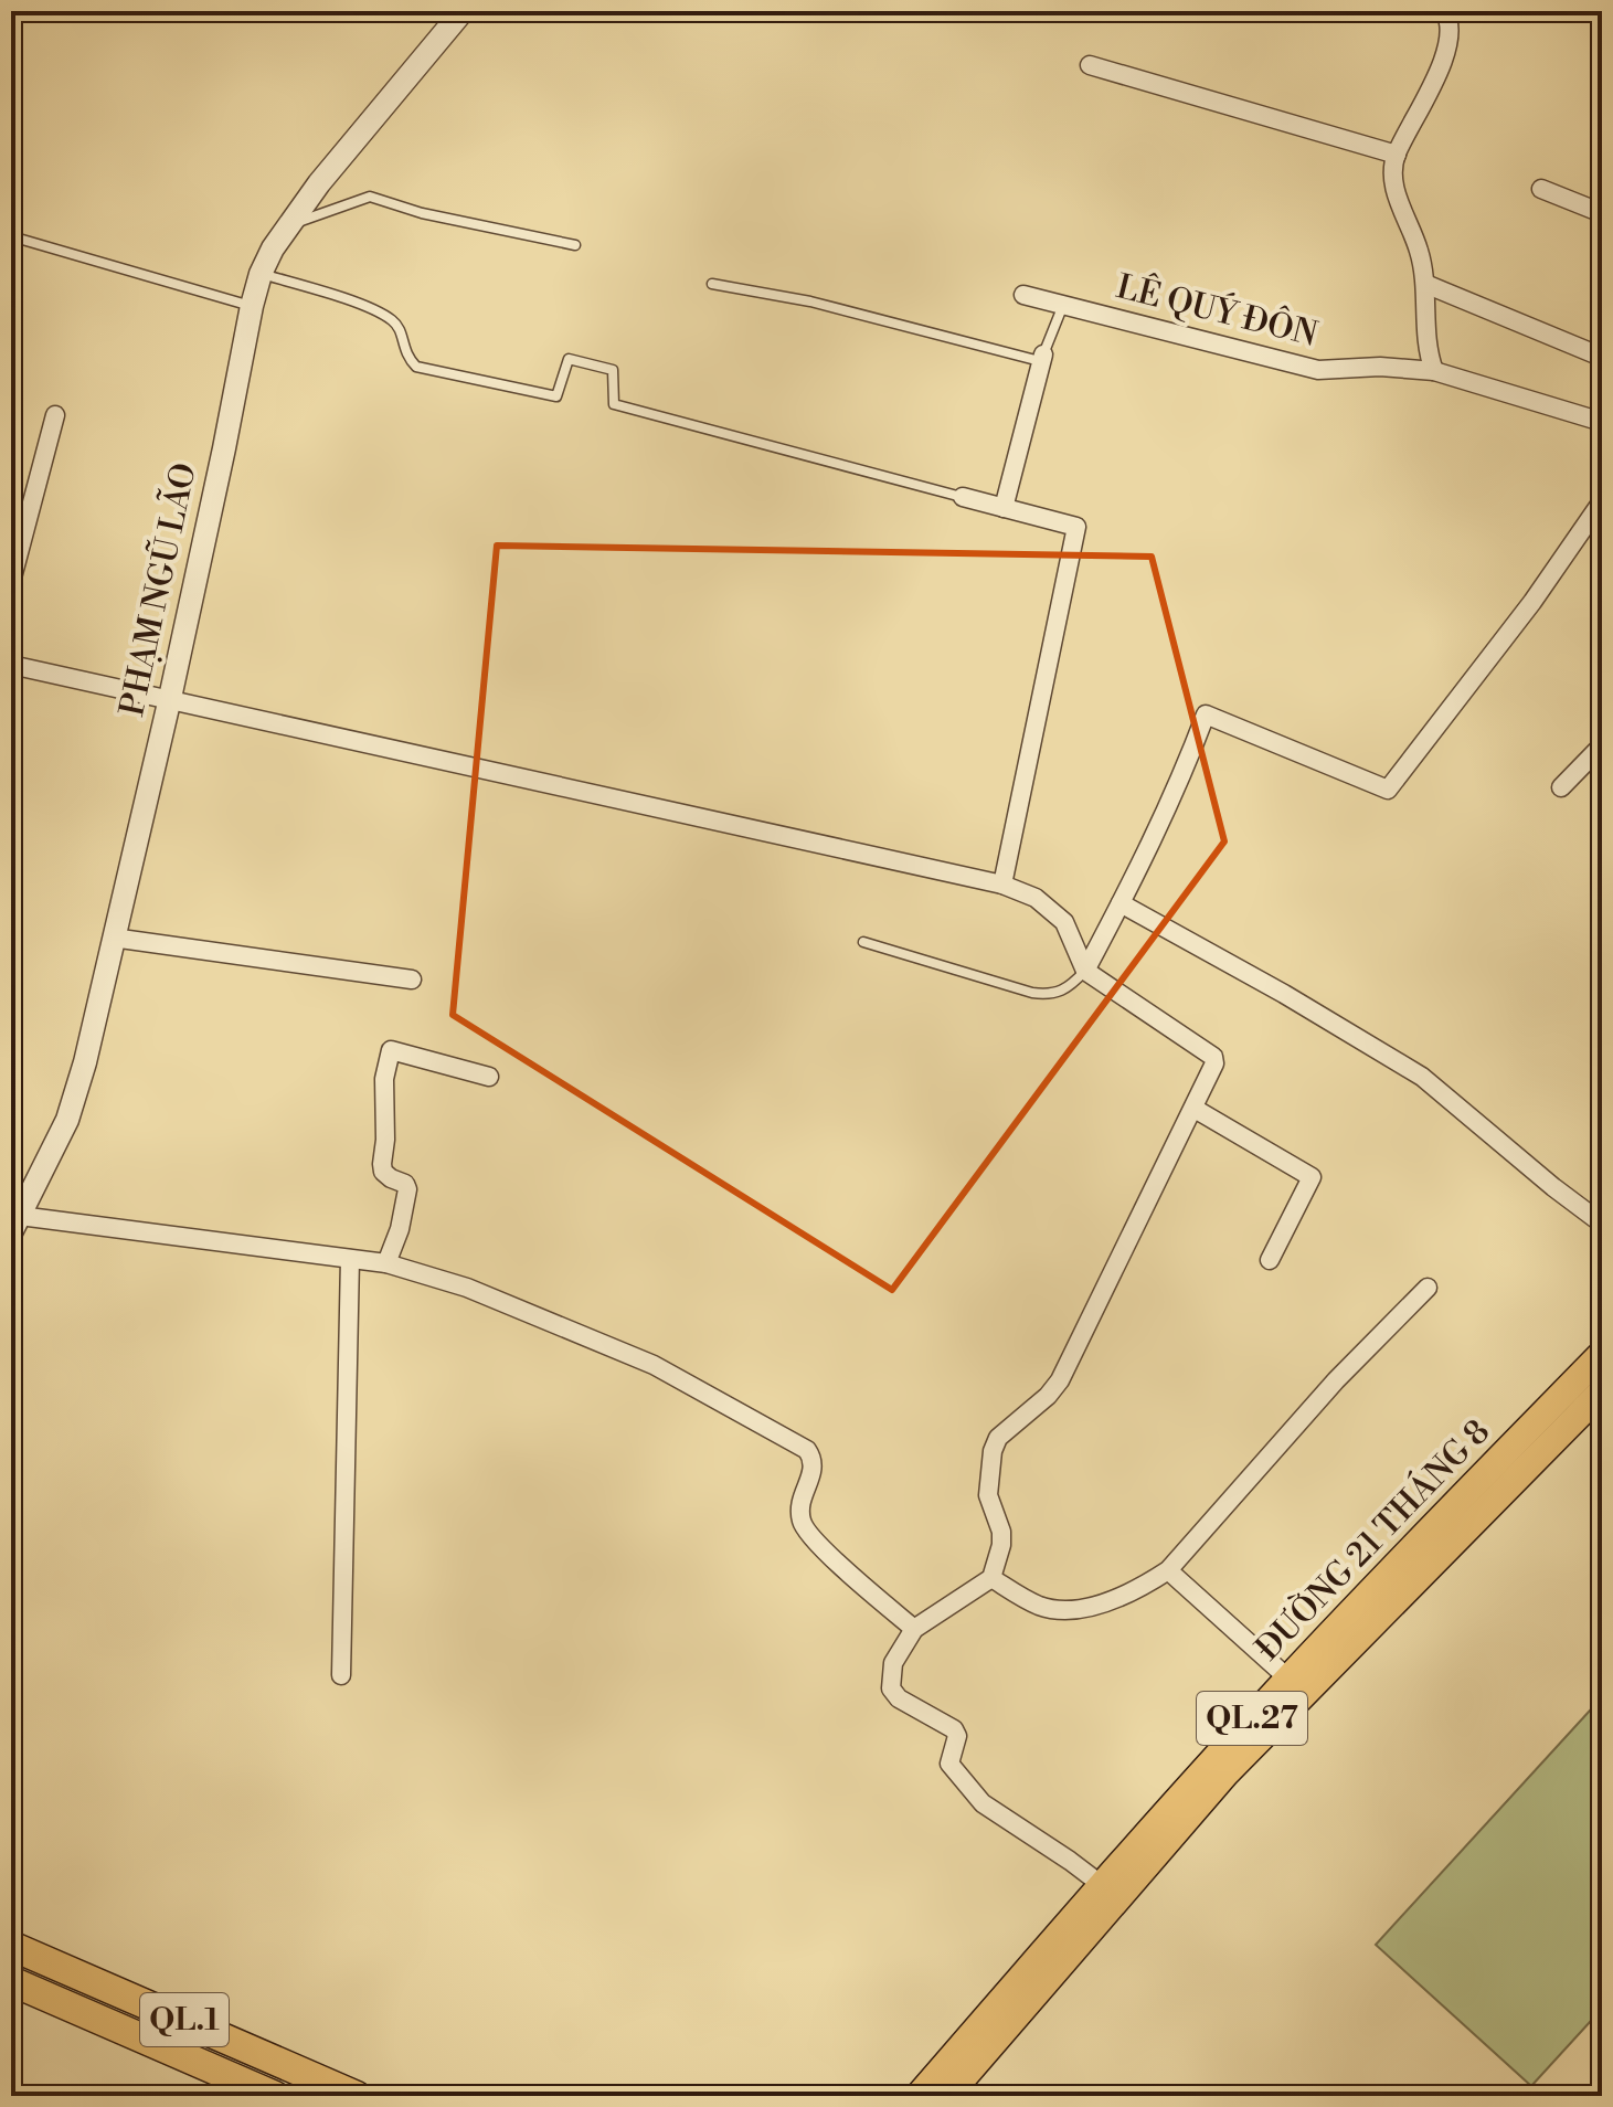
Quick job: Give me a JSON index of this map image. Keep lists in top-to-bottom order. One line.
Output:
{"streets":{"highway":["QL.1"],"main road":["ĐƯỜNG 21 THÁNG 8","QL.27"],"street":["LÊ QUÝ ĐÔN","PHẠM NGŨ LÃO"]}}
